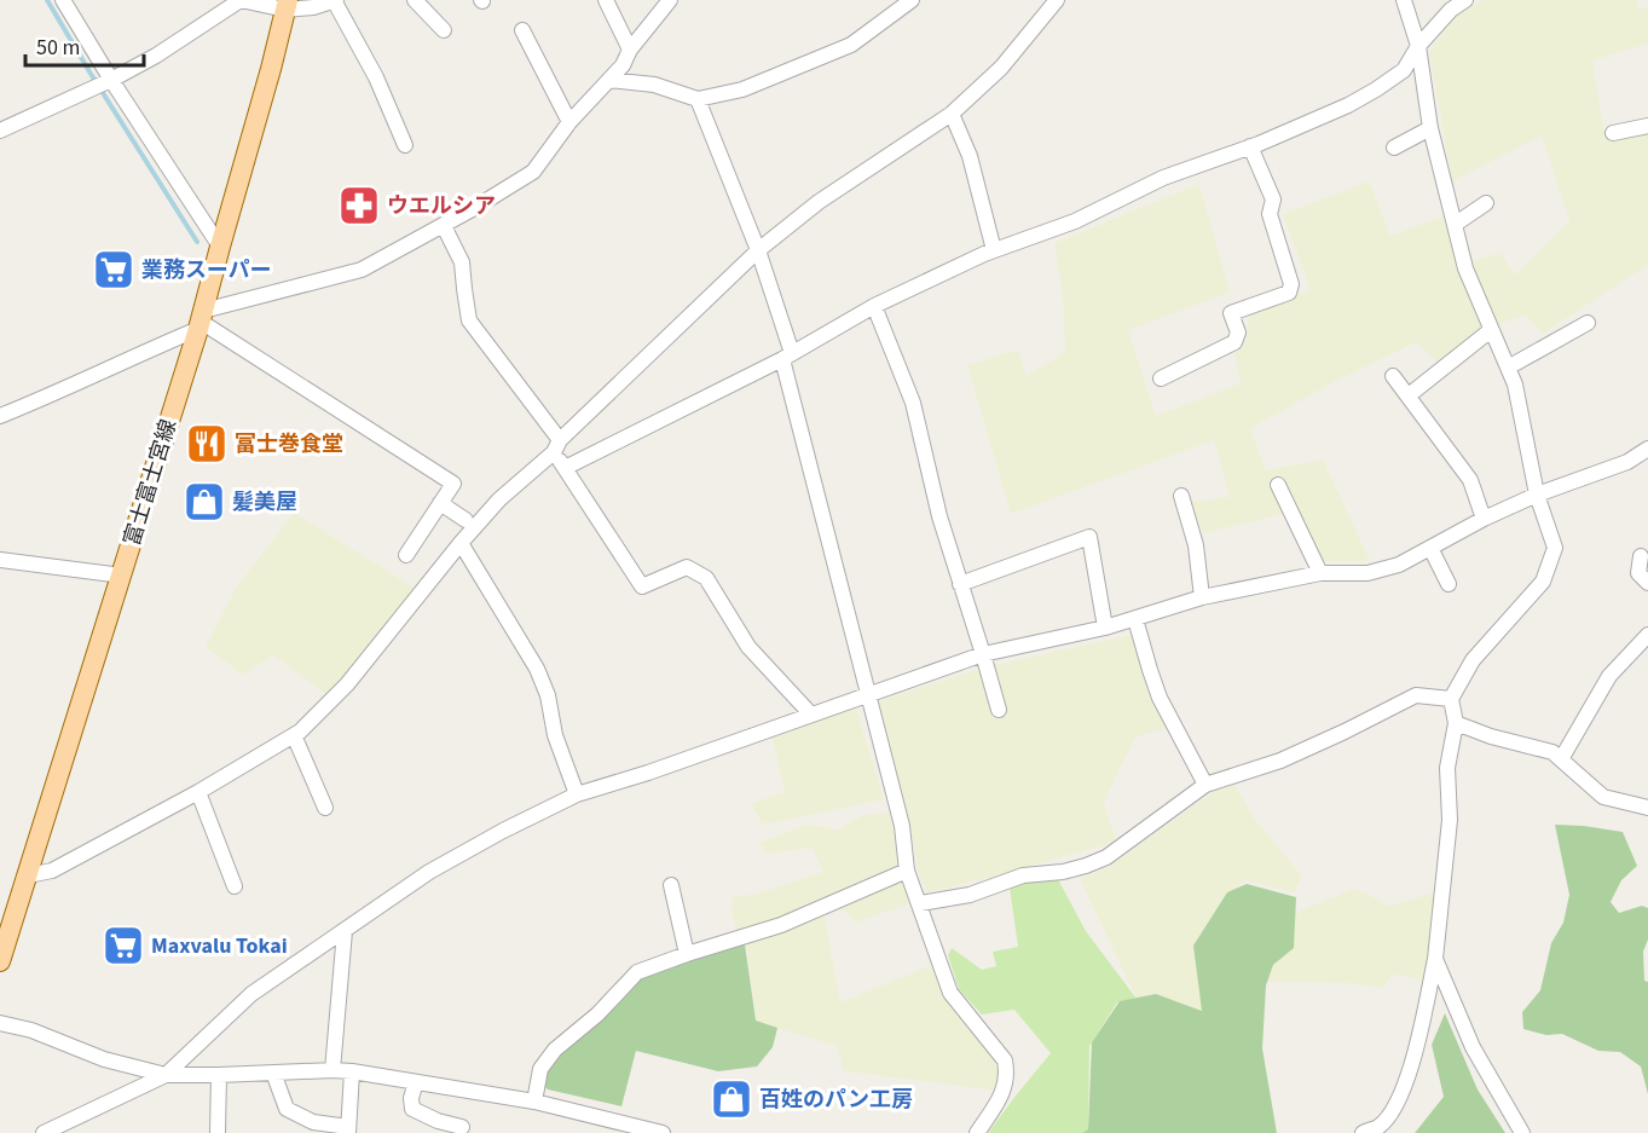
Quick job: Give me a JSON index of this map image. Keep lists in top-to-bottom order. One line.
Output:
{"streets":{"main road":["富士富士宮線"]},"places":{"pharmacy":["ウエルシア"],"supermarket":["業務スーパー","Maxvalu Tokai"],"restaurant":["富士巻食堂"],"shop":["髪美屋","百姓のパン工房"]},"scale_bar":"50 m"}
